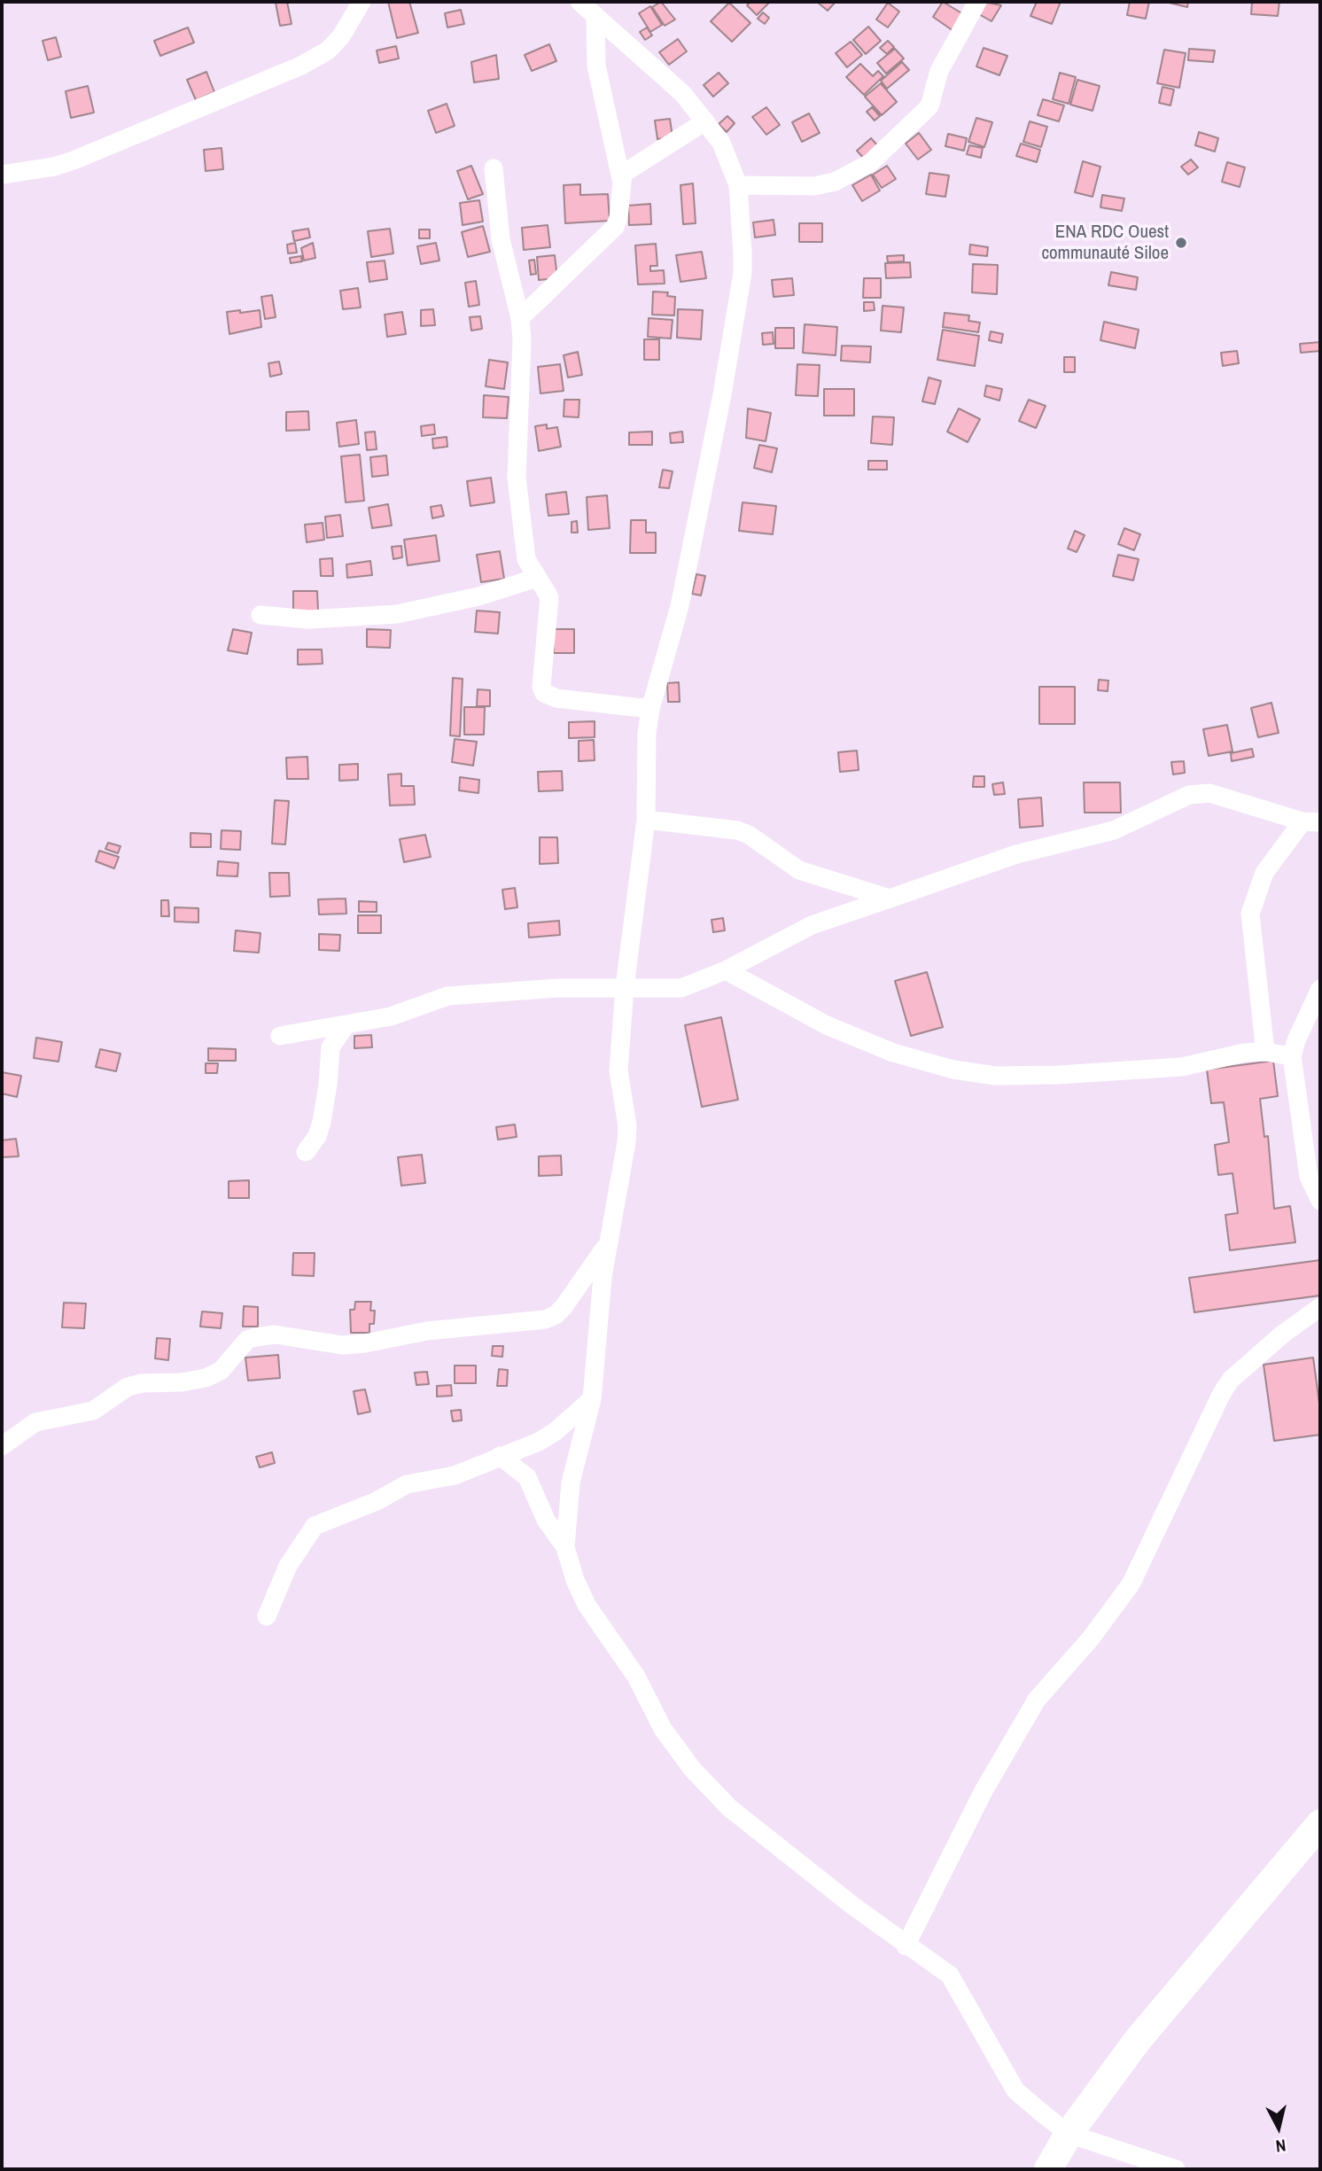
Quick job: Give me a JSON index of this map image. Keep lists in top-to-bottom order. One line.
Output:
{"places":["ENA RDC Ouest communauté Siloe"],"north":"bottom"}
